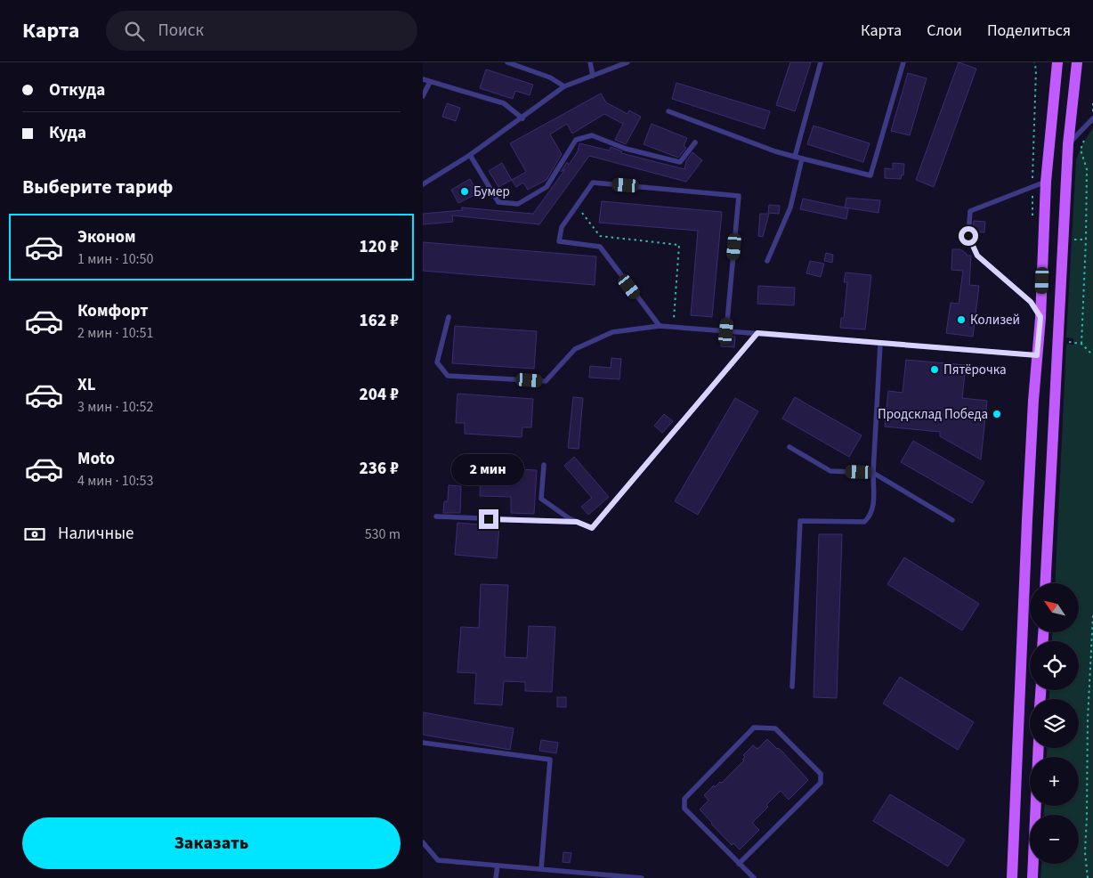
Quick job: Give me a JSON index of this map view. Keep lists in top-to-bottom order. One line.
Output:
{"places":["Бумер","Колизей","Пятёрочка","Продсклад Победа"],"north":"top left","page":{"header":"Карта","search":"Поиск","nav":["Карта","Слои","Поделиться"],"banner":["Откуда","Куда"],"heading":"Выберите тариф","list":[{"name":"Эконом","note":"1 мин · 10:50","value":"120 ₽"},{"name":"Комфорт","note":"2 мин · 10:51","value":"162 ₽"},{"name":"XL","note":"3 мин · 10:52","value":"204 ₽"},{"name":"Moto","note":"4 мин · 10:53","value":"236 ₽"}],"bubble":"2 мин","pay":["Наличные","530 m"],"map_buttons":["+","−"],"buttons":"Заказать"}}
